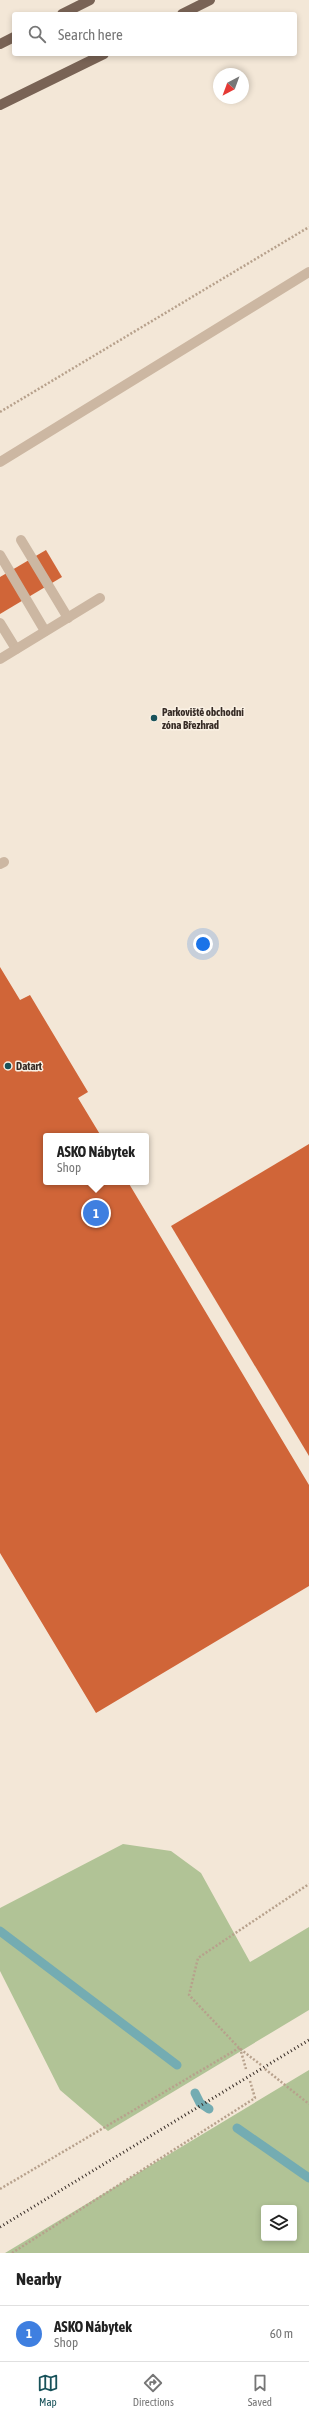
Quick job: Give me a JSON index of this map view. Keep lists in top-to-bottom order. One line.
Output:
{"places":["Parkoviště obchodní zóna Březhrad","Datart"],"north":"bottom left","page":{"search":"Search here","popup":["ASKO Nábytek","Shop"],"pins":"1","heading":"Nearby","list":[{"mark":"1","name":"ASKO Nábytek","note":"Shop","value":"60 m"}],"nav":["Map","Directions","Saved"]}}
